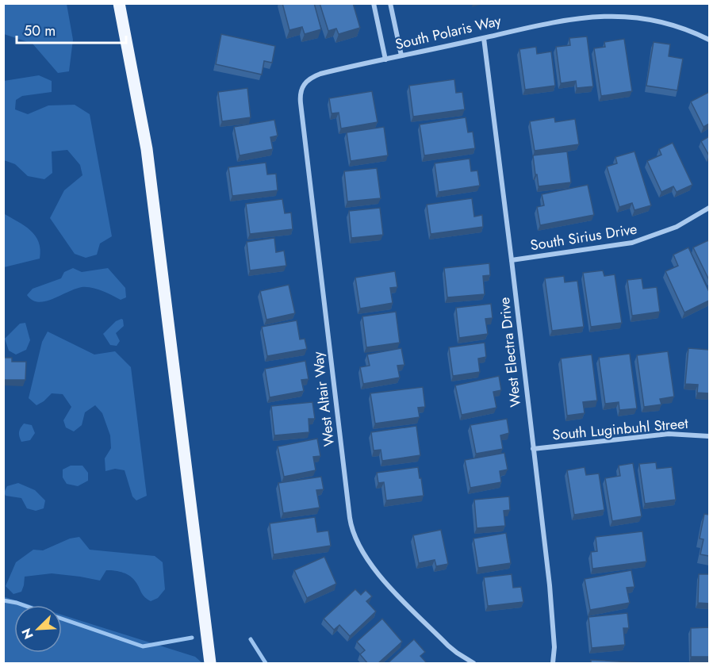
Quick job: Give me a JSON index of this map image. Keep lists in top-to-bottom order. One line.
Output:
{"streets":{"street":["South Polaris Way","South Sirius Drive","West Electra Drive","West Altair Way","South Luginbuhl Street"]},"crossings":[["South Polaris Way","West Electra Drive"],["South Polaris Way","West Altair Way"],["South Sirius Drive","West Electra Drive"],["West Electra Drive","South Luginbuhl Street"]],"scale_bar":"50 m","north":"bottom left"}
